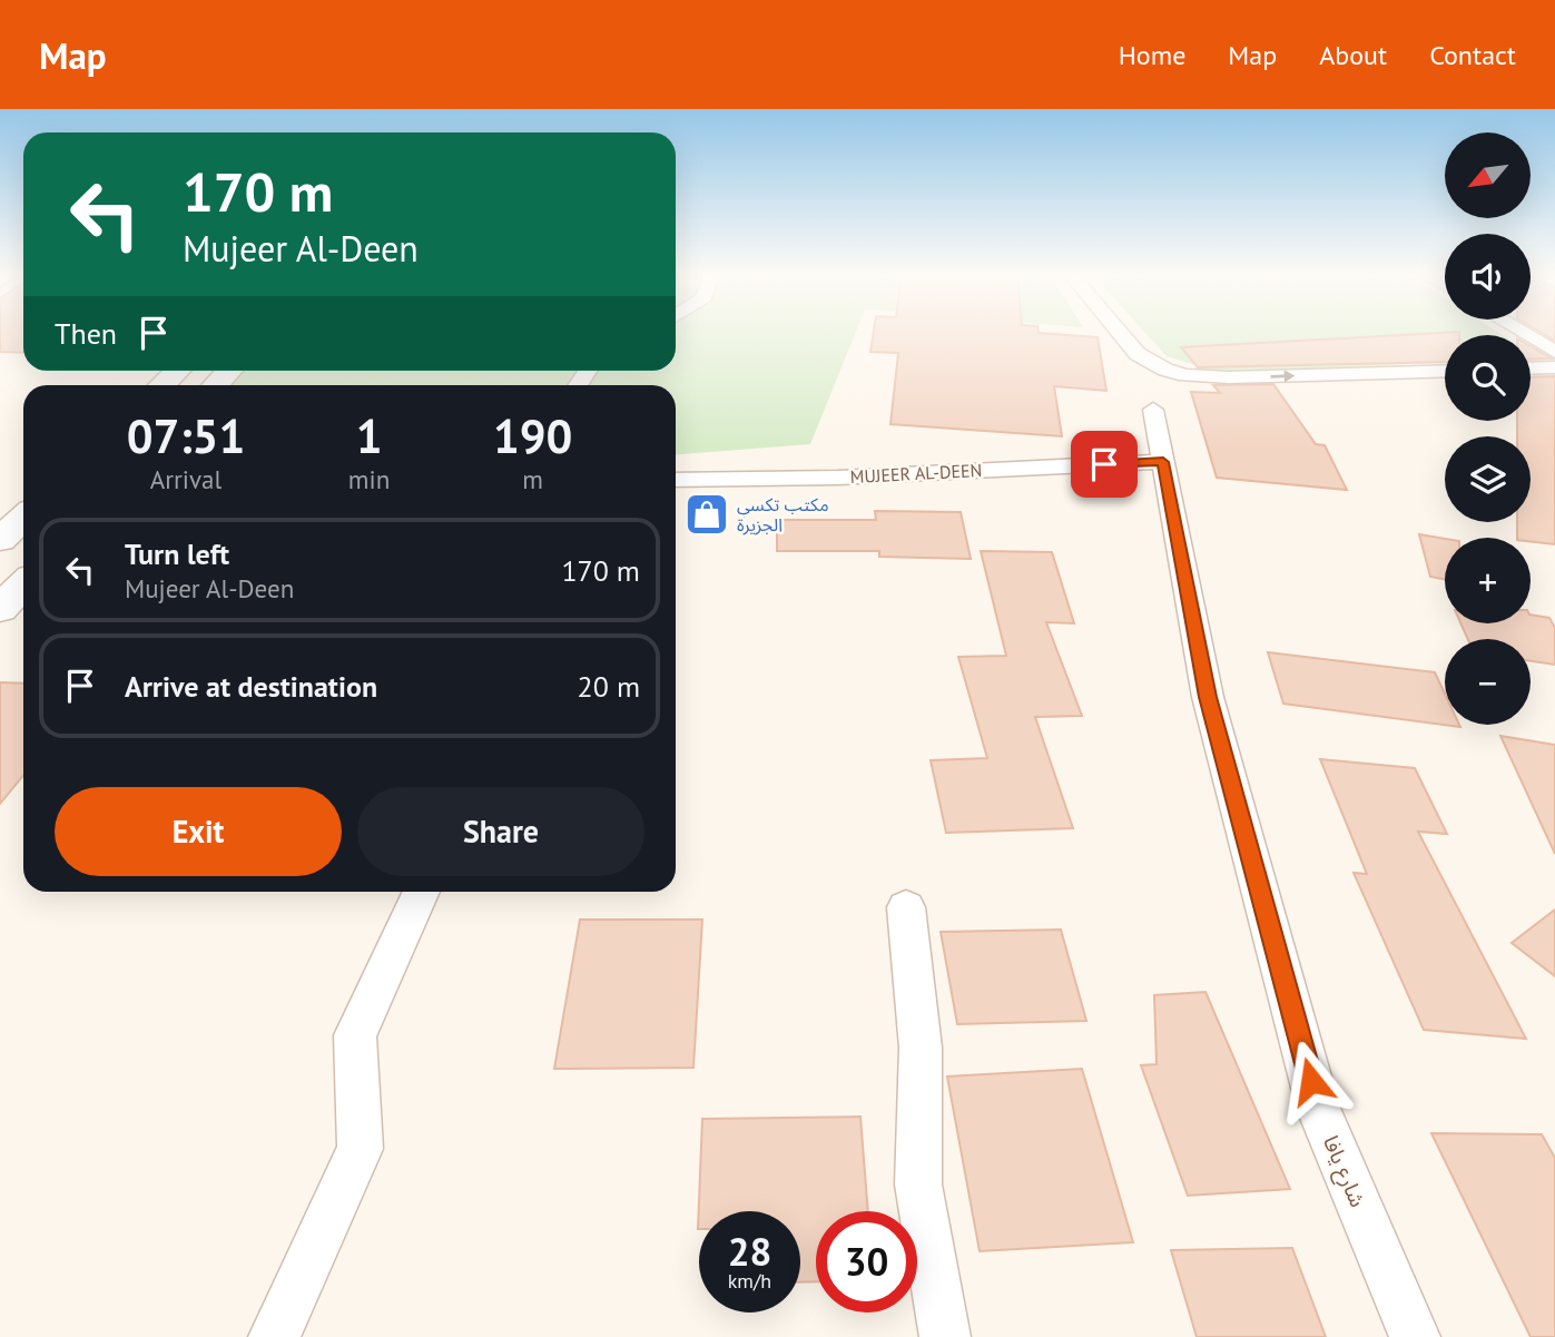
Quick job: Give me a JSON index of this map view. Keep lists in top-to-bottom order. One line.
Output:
{"streets":{"street":["MUJEER AL-DEEN","شارع يافا"]},"crossings":[["MUJEER AL-DEEN","شارع يافا"]],"places":{"shop":["مكتب تكسي الجزيرة"]},"north":"bottom left","page":{"header":"Map","nav":["Home","Map","About","Contact"],"map_buttons":["+","−"],"turn":["170 m","Mujeer Al-Deen"],"then":"Then","eta":["07:51","Arrival","1","min","190","m"],"list":[{"name":"Turn left","note":"Mujeer Al-Deen","value":"170 m"},{"name":"Arrive at destination","value":"20 m"}],"buttons":["Exit","Share"],"speed":"28 km/h","limit":"30"}}
